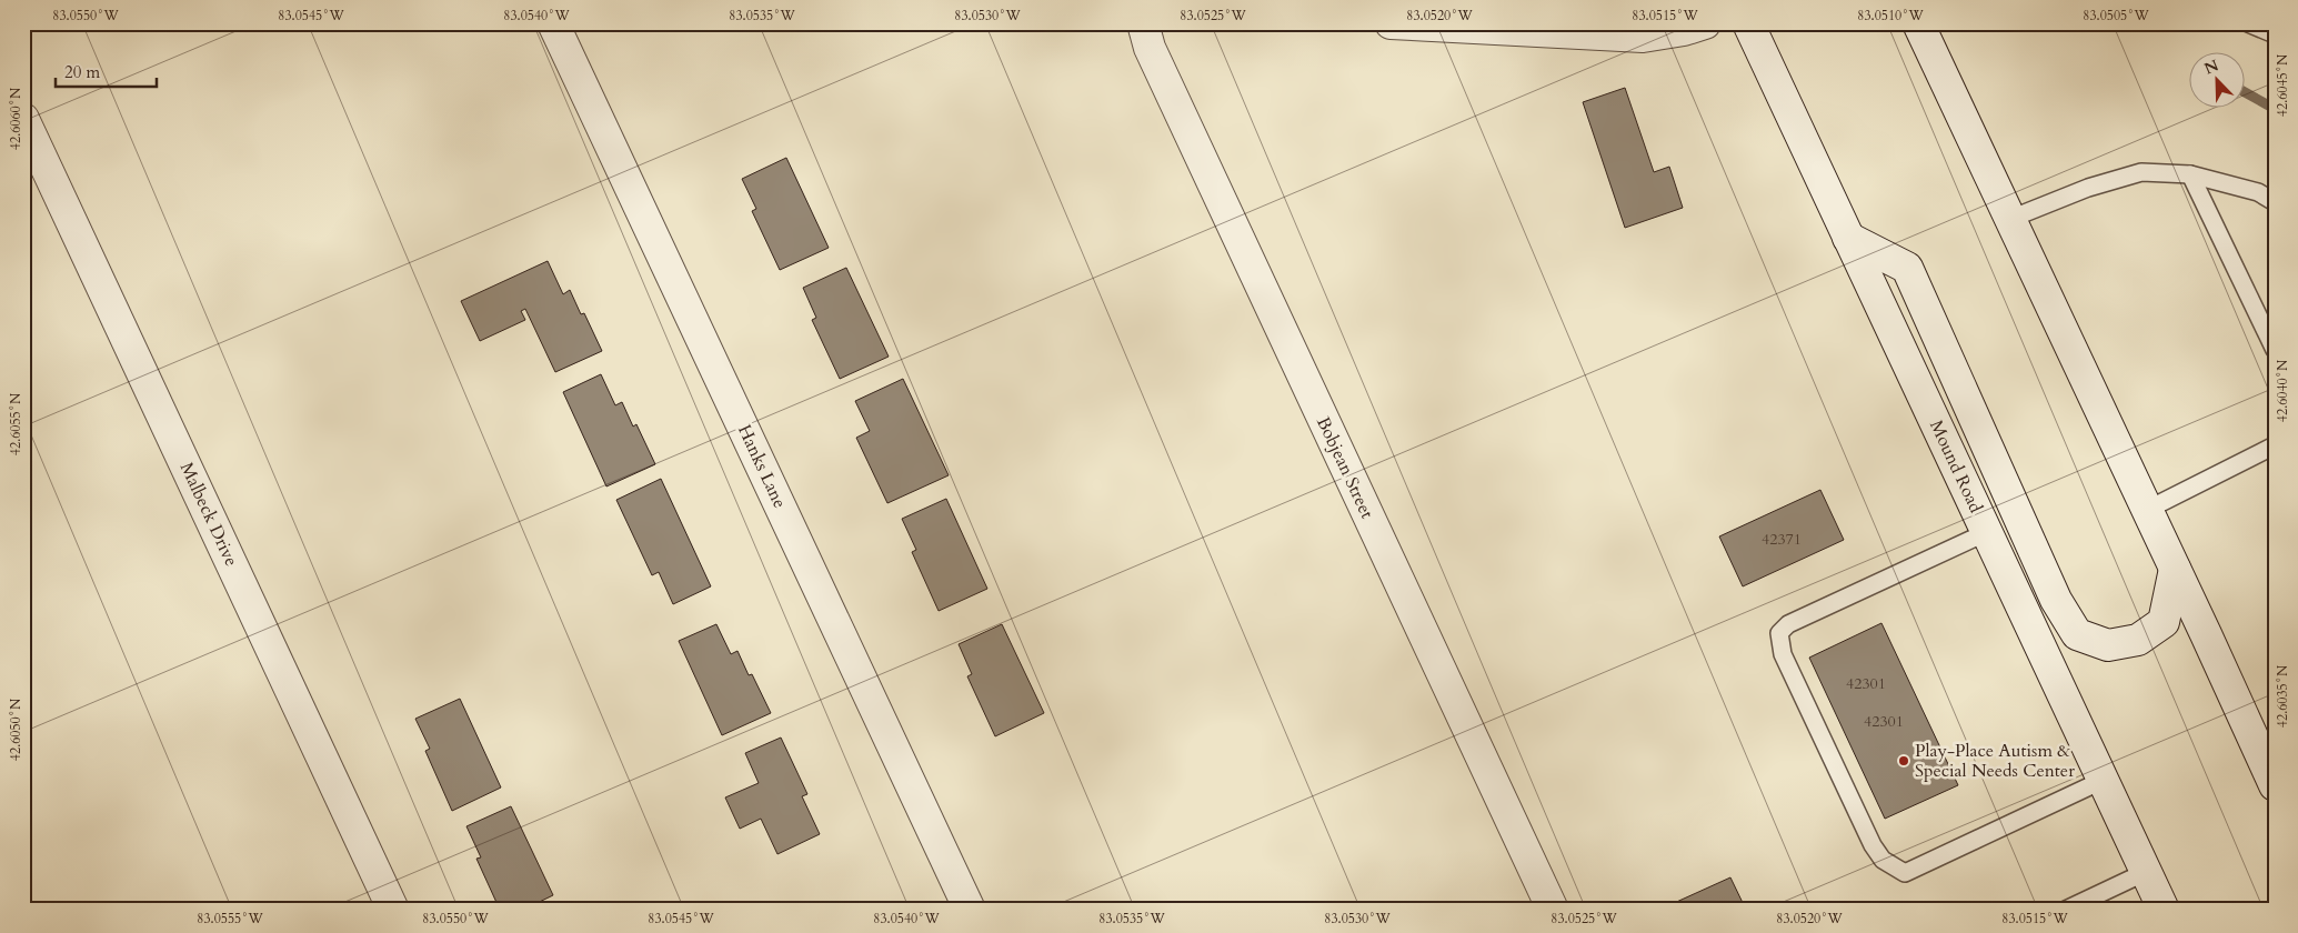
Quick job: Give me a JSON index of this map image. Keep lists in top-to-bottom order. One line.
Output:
{"streets":{"street":["Hanks Lane","Mound Road","Bobjean Street","Malbeck Drive"]},"places":["Play-Place Autism & Special Needs Center"],"house_numbers":["42371","42301","42301"],"scale_bar":"20 m","north":"top left","coordinates":["83.0550°W","83.0545°W","83.0540°W","83.0535°W","83.0530°W","83.0525°W","83.0520°W","83.0515°W","83.0510°W","83.0505°W","42.6045°N","42.6060°N","42.6040°N","42.6055°N","42.6035°N","42.6050°N","83.0555°W"]}
